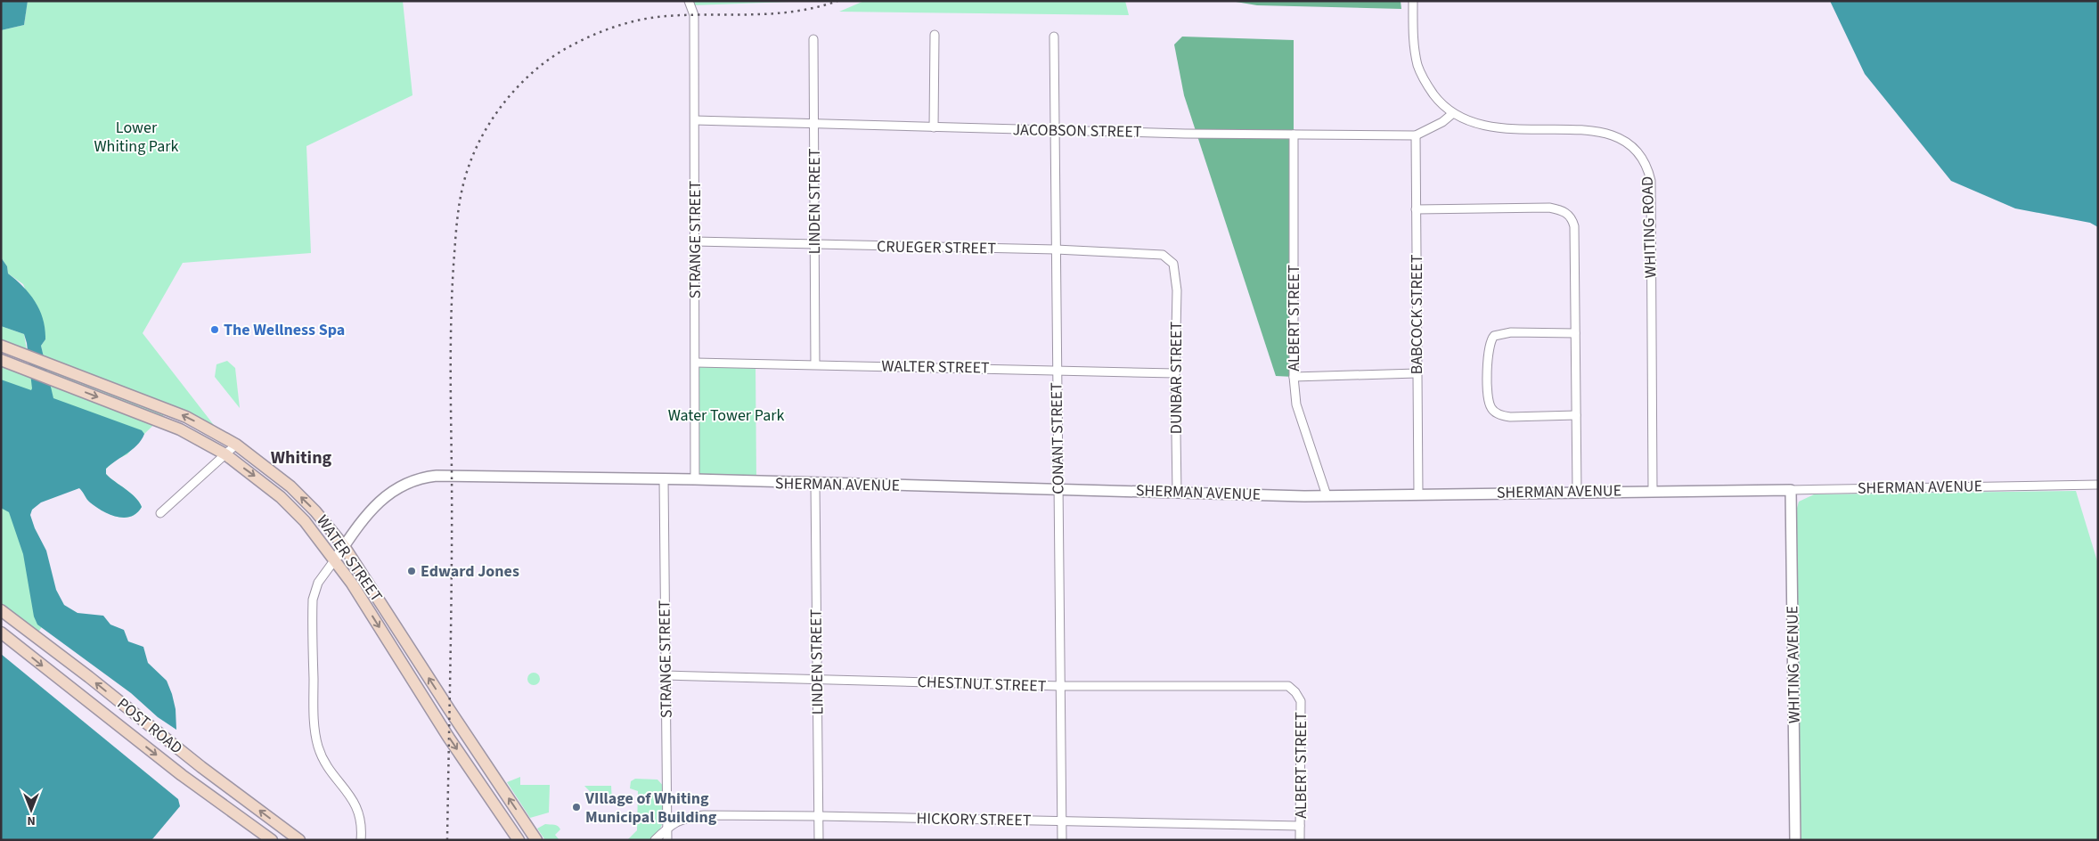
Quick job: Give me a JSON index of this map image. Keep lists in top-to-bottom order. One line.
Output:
{"streets":{"main road":["WATER STREET","POST ROAD"],"street":["JACOBSON STREET","LINDEN STREET","WHITING ROAD","STRANGE STREET","CRUEGER STREET","BABCOCK STREET","ALBERT STREET","WALTER STREET","DUNBAR STREET","CONANT STREET","SHERMAN AVENUE","WHITING AVENUE","CHESTNUT STREET","HICKORY STREET"]},"crossings":[["JACOBSON STREET","LINDEN STREET"],["JACOBSON STREET","WHITING ROAD"],["JACOBSON STREET","STRANGE STREET"],["JACOBSON STREET","BABCOCK STREET"],["JACOBSON STREET","ALBERT STREET"],["JACOBSON STREET","CONANT STREET"],["LINDEN STREET","CRUEGER STREET"],["LINDEN STREET","WALTER STREET"],["LINDEN STREET","SHERMAN AVENUE"],["LINDEN STREET","CHESTNUT STREET"],["LINDEN STREET","HICKORY STREET"],["WHITING ROAD","SHERMAN AVENUE"],["STRANGE STREET","CRUEGER STREET"],["STRANGE STREET","WALTER STREET"],["STRANGE STREET","SHERMAN AVENUE"],["STRANGE STREET","CHESTNUT STREET"],["STRANGE STREET","HICKORY STREET"],["CRUEGER STREET","DUNBAR STREET"],["CRUEGER STREET","CONANT STREET"],["BABCOCK STREET","SHERMAN AVENUE"],["ALBERT STREET","SHERMAN AVENUE"],["ALBERT STREET","CHESTNUT STREET"],["ALBERT STREET","HICKORY STREET"],["WALTER STREET","DUNBAR STREET"],["WALTER STREET","CONANT STREET"],["DUNBAR STREET","SHERMAN AVENUE"],["CONANT STREET","SHERMAN AVENUE"],["CONANT STREET","CHESTNUT STREET"],["CONANT STREET","HICKORY STREET"],["SHERMAN AVENUE","WATER STREET"],["SHERMAN AVENUE","WHITING AVENUE"]],"districts":["Whiting"],"parks":["Lower Whiting Park","Water Tower Park"],"places":["The Wellness Spa","Edward Jones","VIllage of Whiting Municipal Building"],"north":"bottom"}
